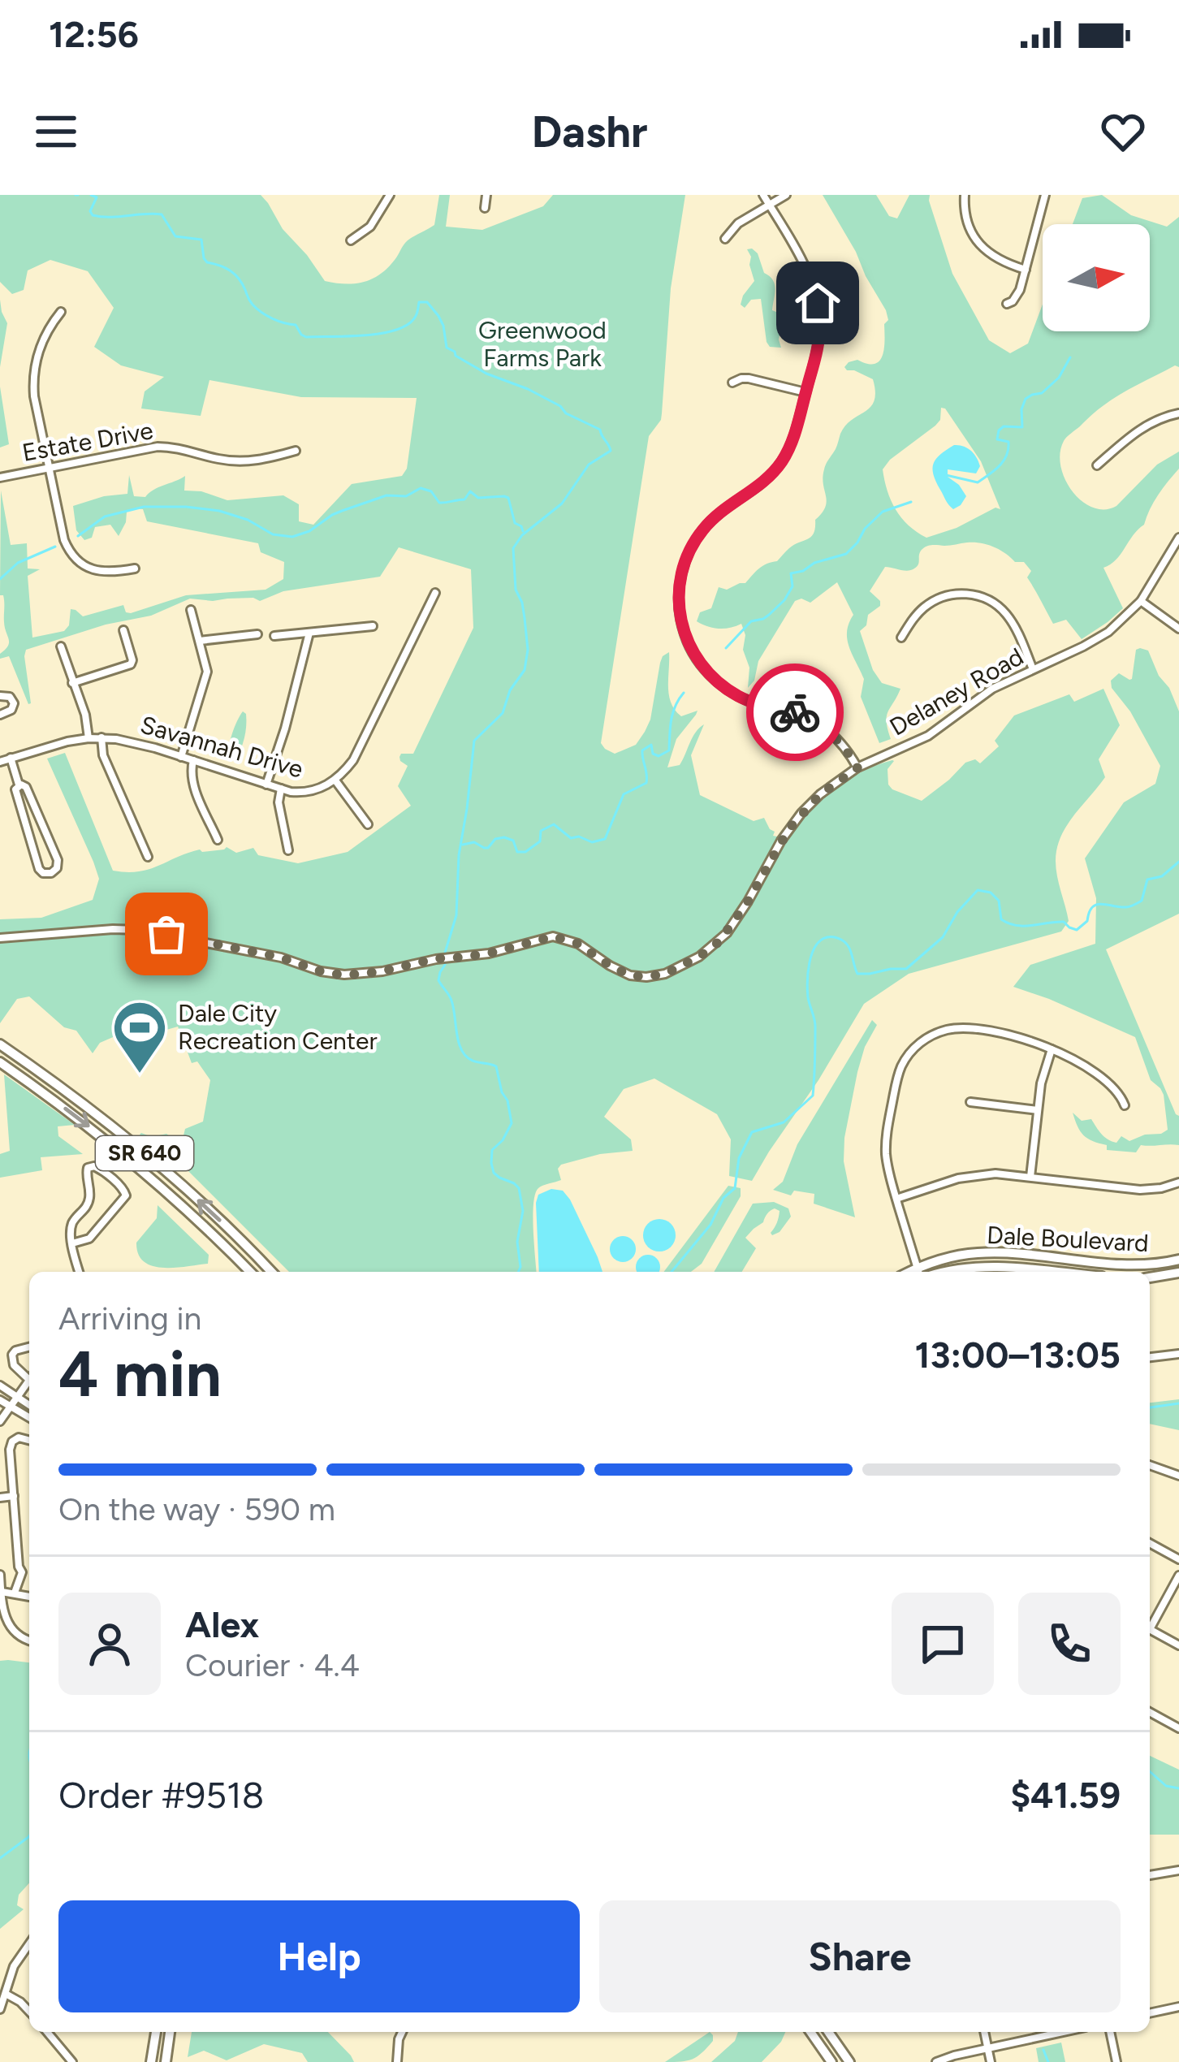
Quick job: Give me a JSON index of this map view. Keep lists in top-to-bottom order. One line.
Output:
{"streets":{"main road":["SR 640","Dale Boulevard"],"street":["Estate Drive","Delaney Road","Savannah Drive"]},"parks":["Greenwood Farms Park"],"places":{"sports":["Dale City Recreation Center"]},"north":"right","page":{"status":"12:56","header":"Dashr","heading":["4 min","Arriving in","13:00–13:05"],"panel":["Alex","Courier · 4.4","Order #9518","$41.59"],"bar":"On the way · 590 m","buttons":["Help","Share"]}}
